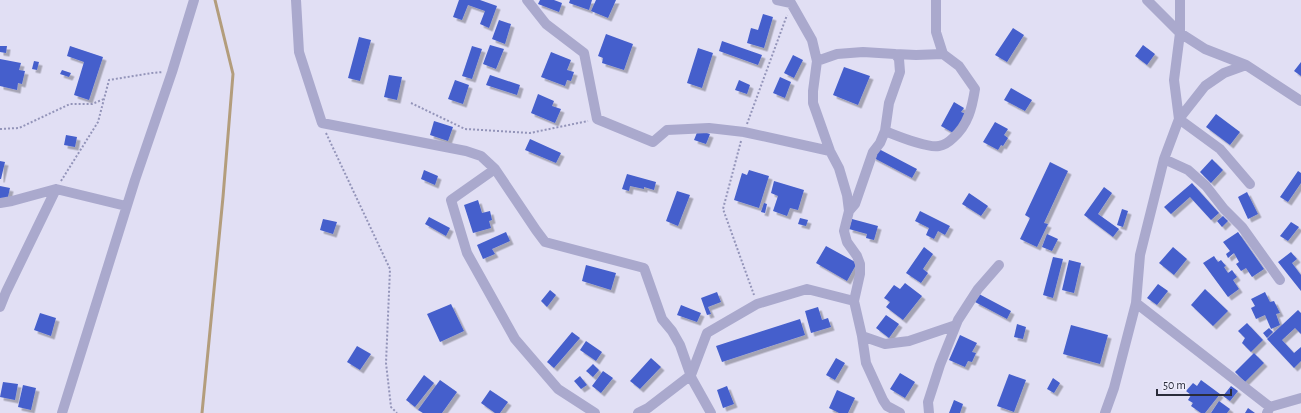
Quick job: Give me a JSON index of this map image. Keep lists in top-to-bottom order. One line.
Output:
{"scale_bar":"50 m"}
